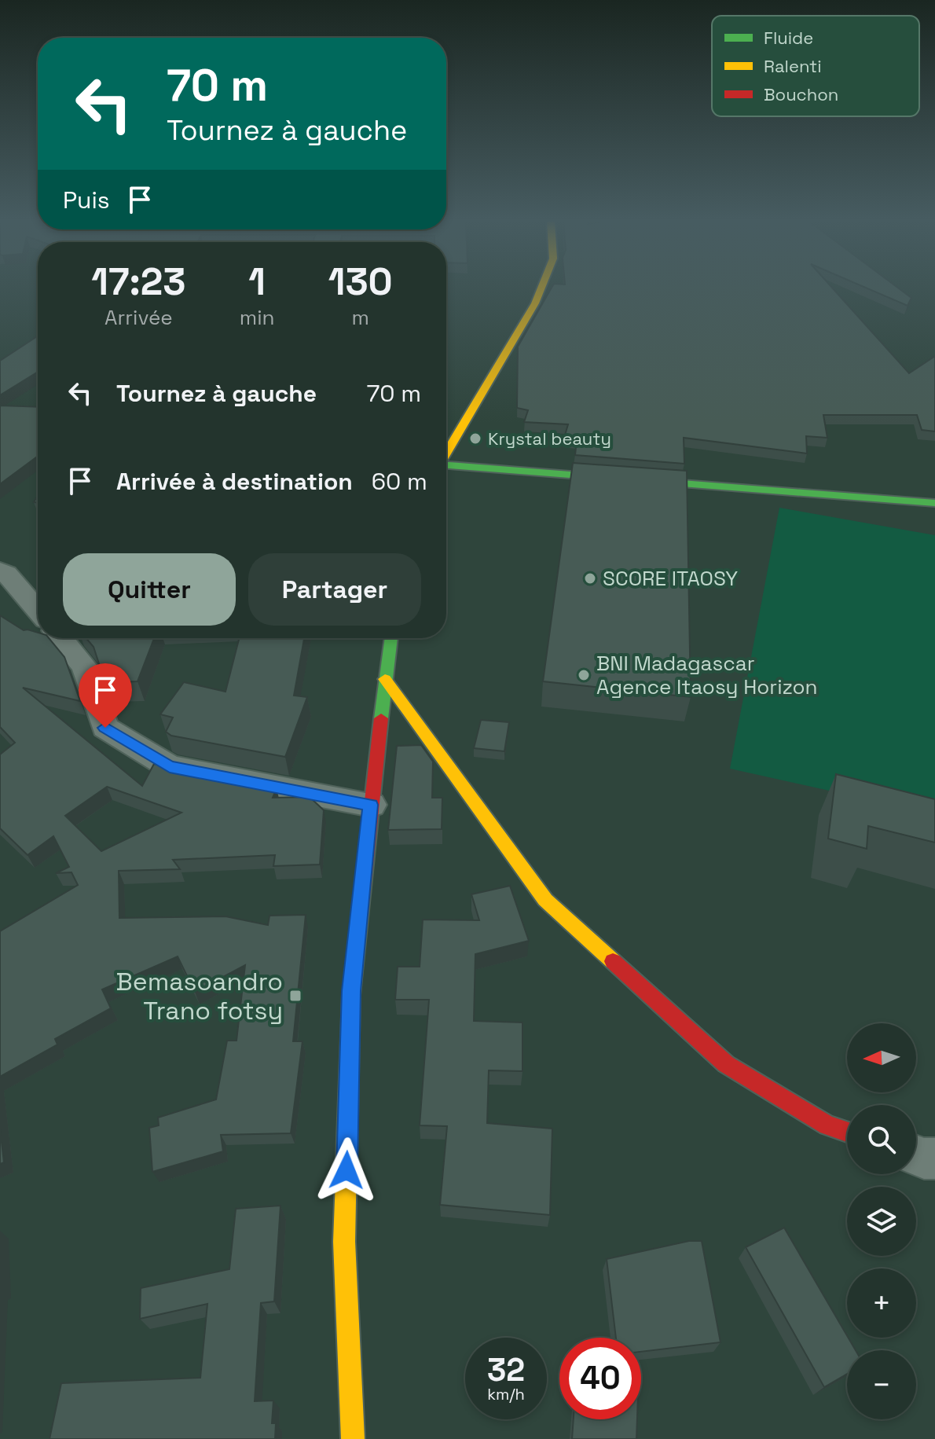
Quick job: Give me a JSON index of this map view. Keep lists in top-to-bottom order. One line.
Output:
{"places":{"other":["Krystal beauty","SCORE ITAOSY","BNI Madagascar Agence Itaosy Horizon"],"transit":["Bemasoandro Trano fotsy"]},"legend":["Fluide","Ralenti","Bouchon"],"north":"left","page":{"turn":["70 m","Tournez à gauche"],"then":"Puis","eta":["17:23","Arrivée","1","min","130","m"],"list":[{"name":"Tournez à gauche","value":"70 m"},{"name":"Arrivée à destination","value":"60 m"}],"buttons":["Quitter","Partager"],"map_buttons":["+","−"],"speed":"32 km/h","limit":"40"}}
